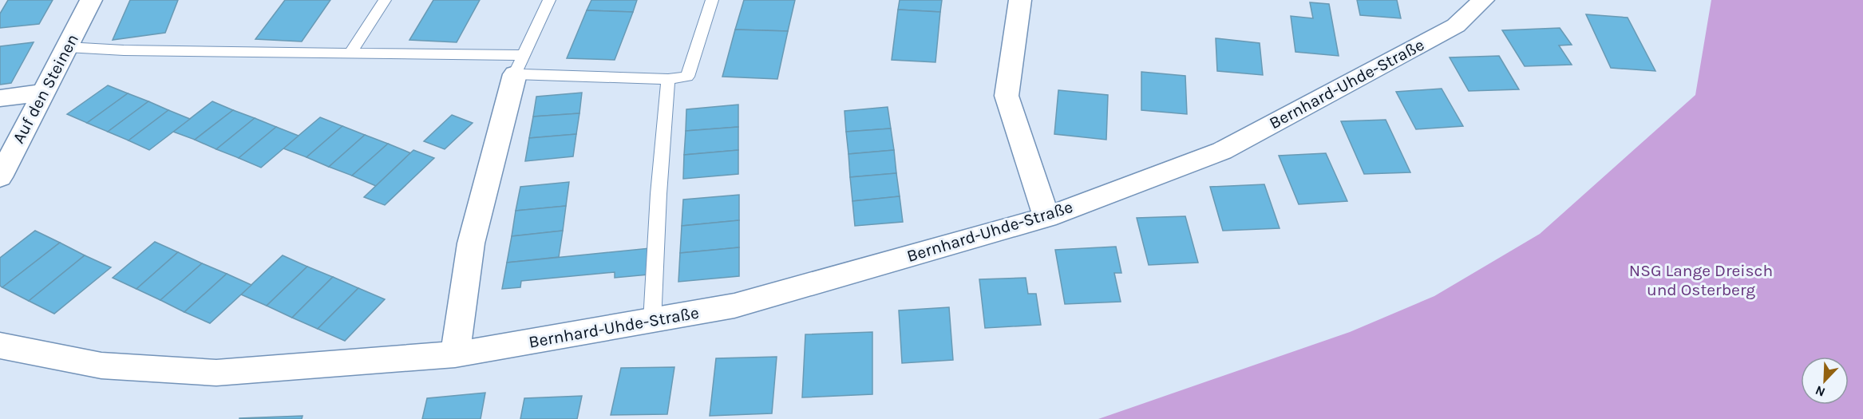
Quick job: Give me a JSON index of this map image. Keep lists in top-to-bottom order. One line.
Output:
{"streets":{"street":["Bernhard-Uhde-Straße","Auf den Steinen"]},"parks":["NSG Lange Dreisch und Osterberg"],"north":"bottom left"}
